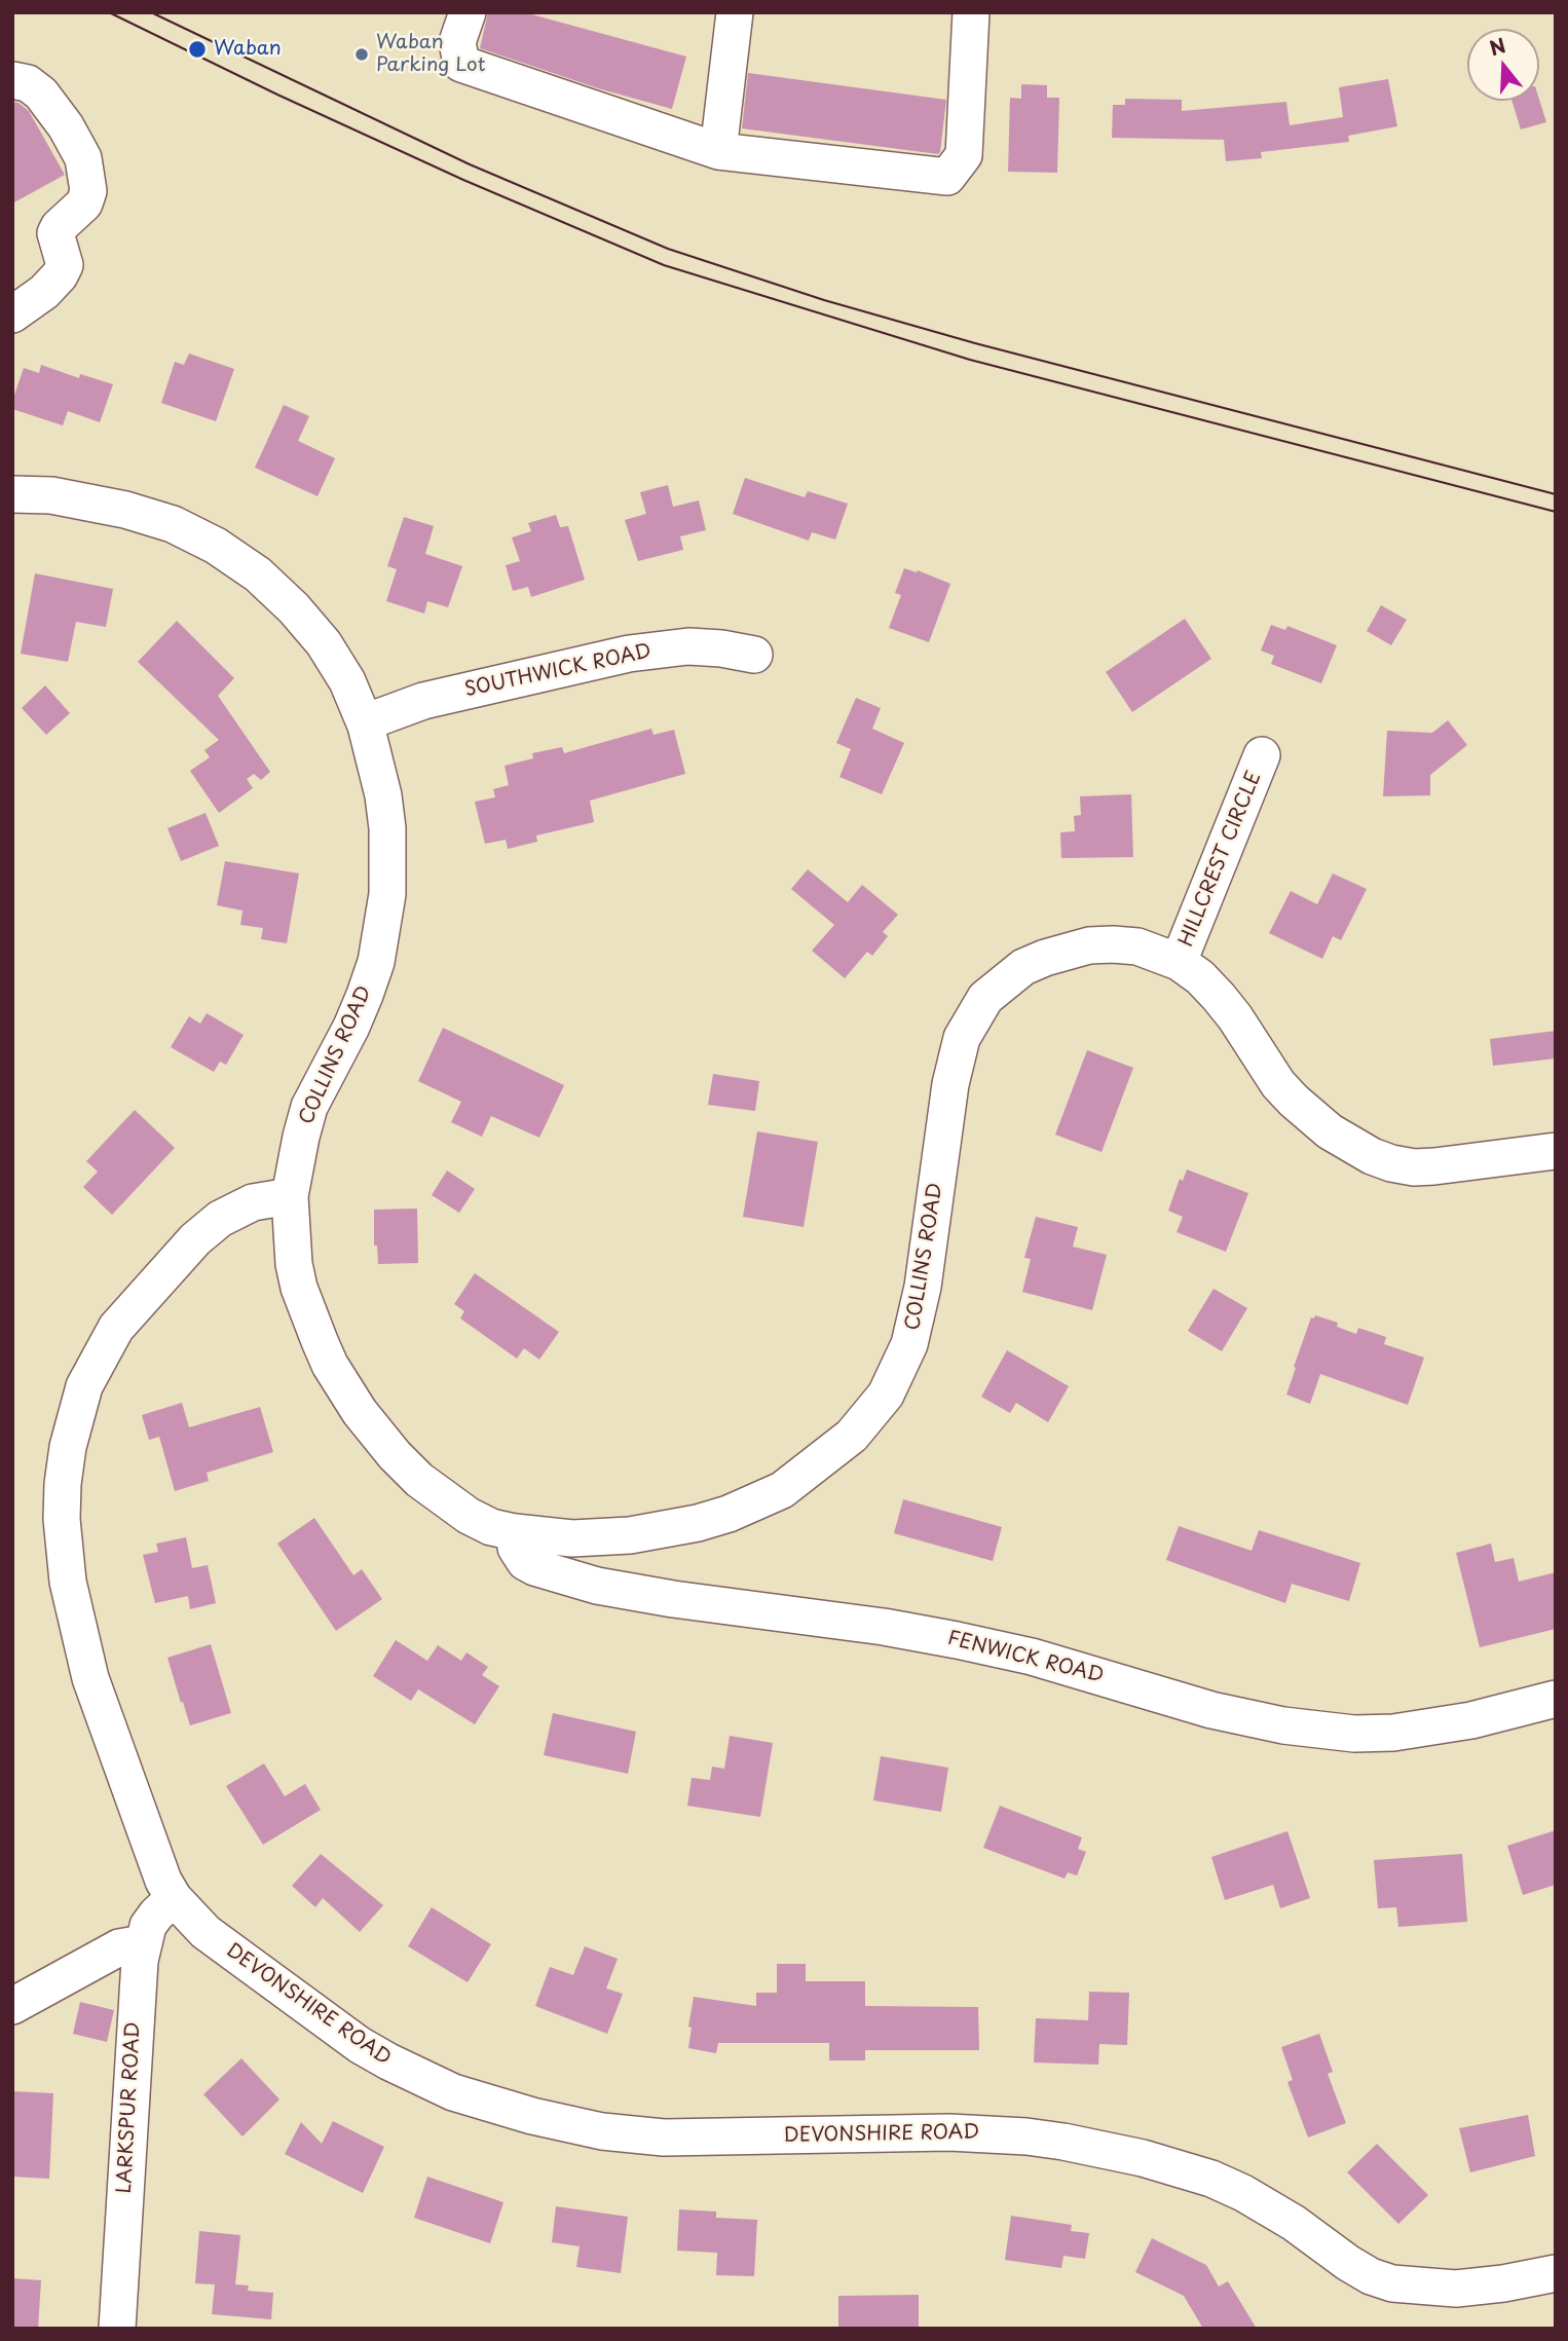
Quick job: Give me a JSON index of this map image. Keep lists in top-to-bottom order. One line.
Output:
{"streets":{"street":["SOUTHWICK ROAD","HILLCREST CIRCLE","COLLINS ROAD","FENWICK ROAD","DEVONSHIRE ROAD","LARKSPUR ROAD"]},"crossings":[["SOUTHWICK ROAD","COLLINS ROAD"],["HILLCREST CIRCLE","COLLINS ROAD"],["COLLINS ROAD","FENWICK ROAD"],["COLLINS ROAD","DEVONSHIRE ROAD"],["DEVONSHIRE ROAD","LARKSPUR ROAD"]],"places":["Waban","Waban Parking Lot"],"north":"top"}
